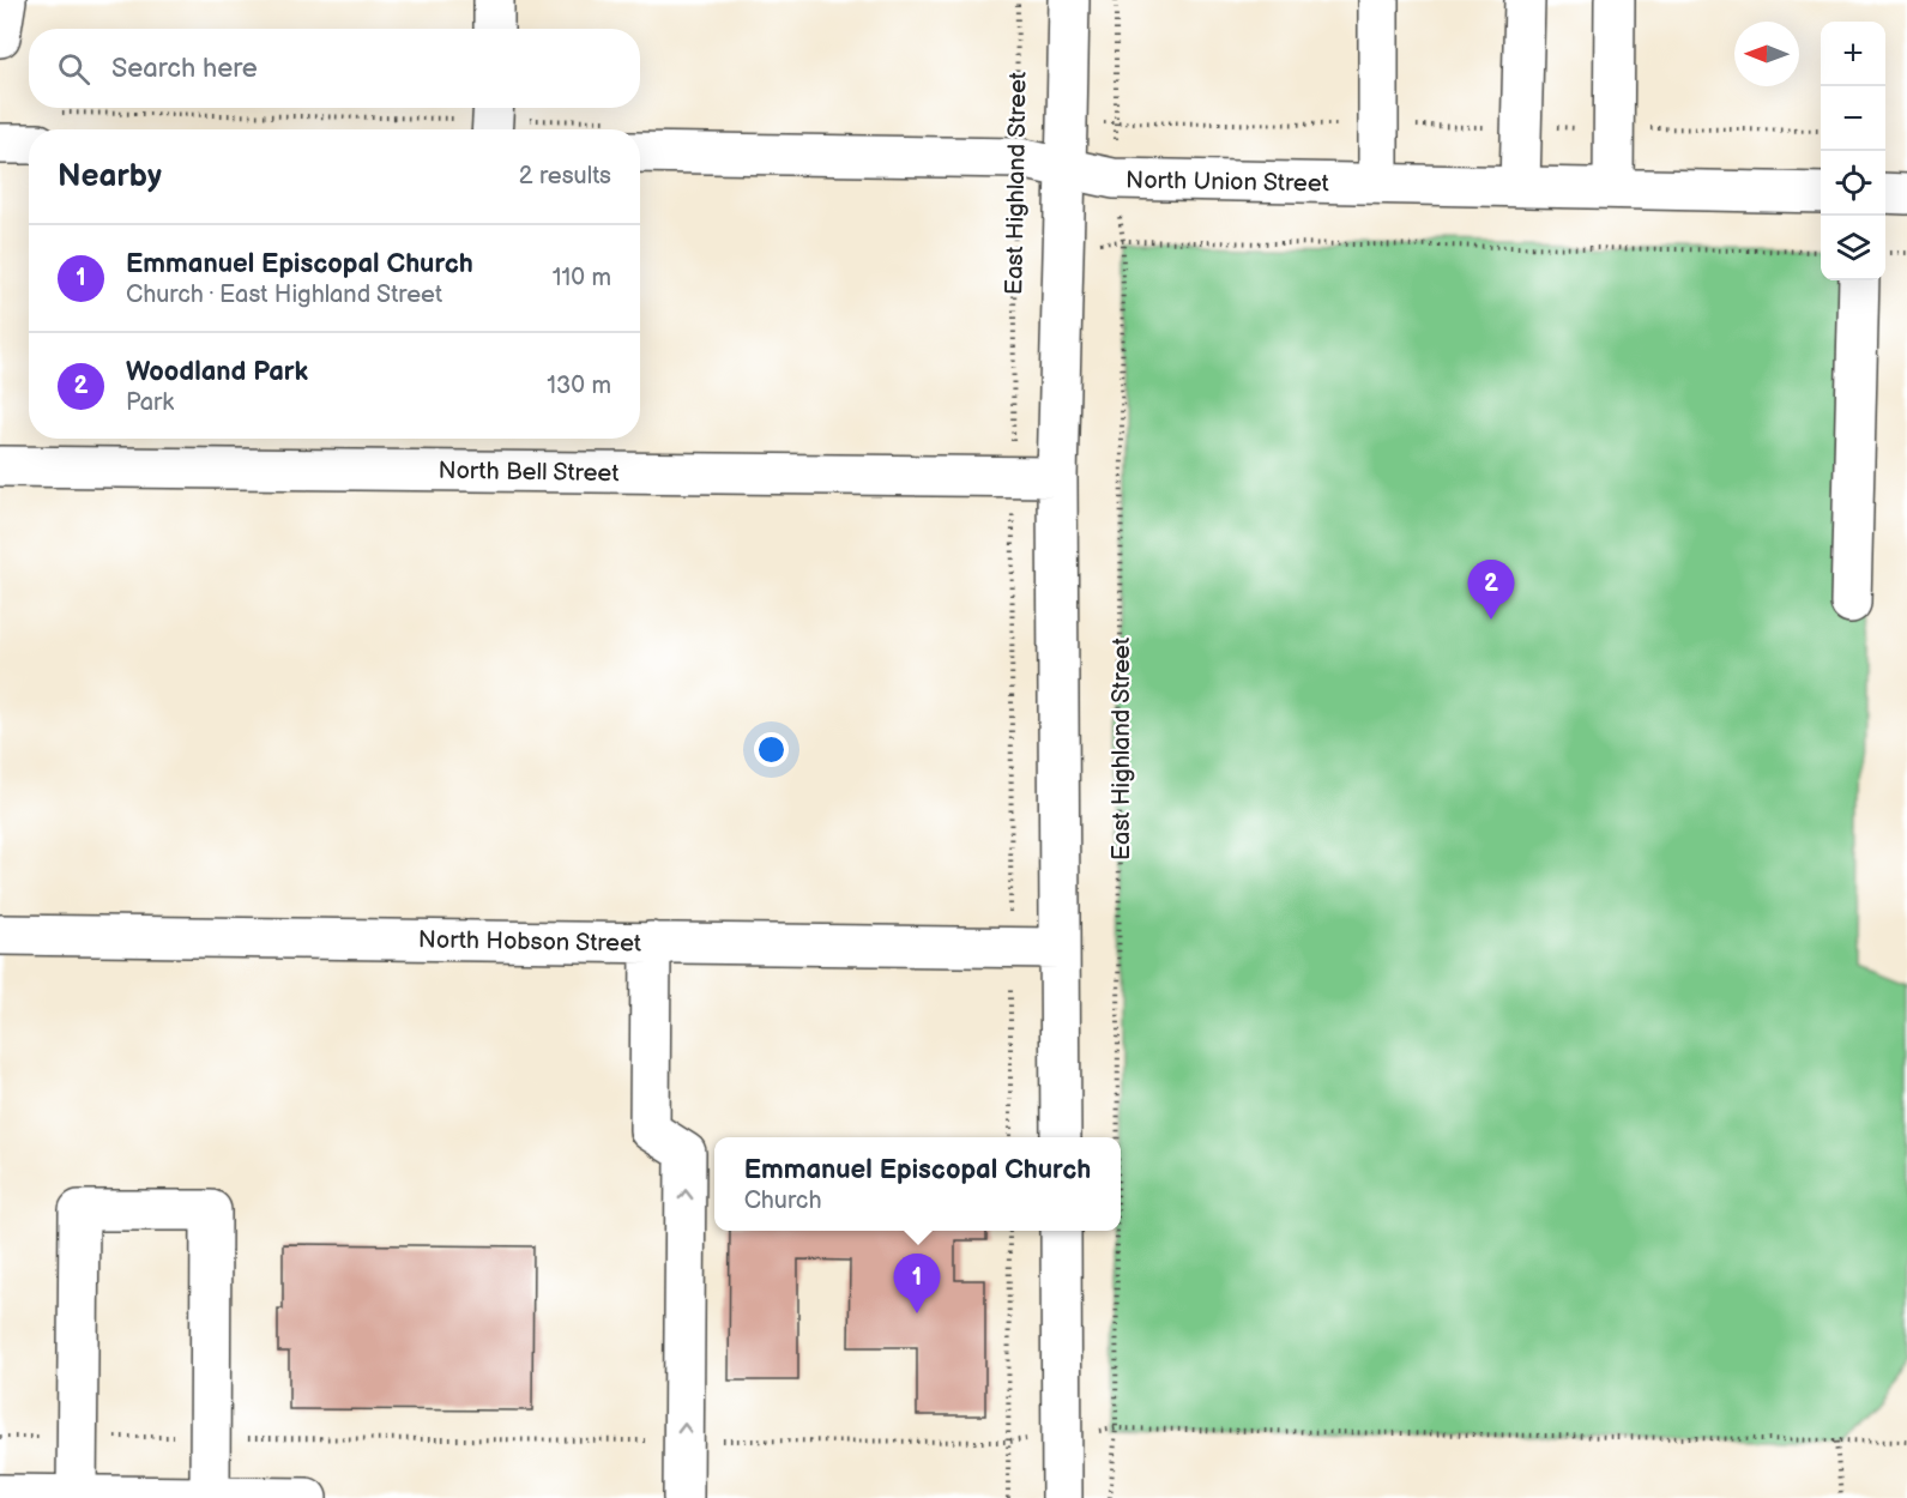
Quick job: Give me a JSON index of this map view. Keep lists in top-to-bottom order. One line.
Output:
{"streets":{"street":["North Union Street","East Highland Street","North Bell Street","North Hobson Street"]},"crossings":[["North Union Street","East Highland Street"],["East Highland Street","North Bell Street"],["East Highland Street","North Hobson Street"]],"north":"left","page":{"map_buttons":["+","−"],"search":"Search here","heading":["Nearby","2 results"],"list":[{"mark":"1","name":"Emmanuel Episcopal Church","note":"Church · East Highland Street","value":"110 m"},{"mark":"2","name":"Woodland Park","note":"Park","value":"130 m"}],"pins":["2","1"],"popup":["Emmanuel Episcopal Church","Church"]}}
